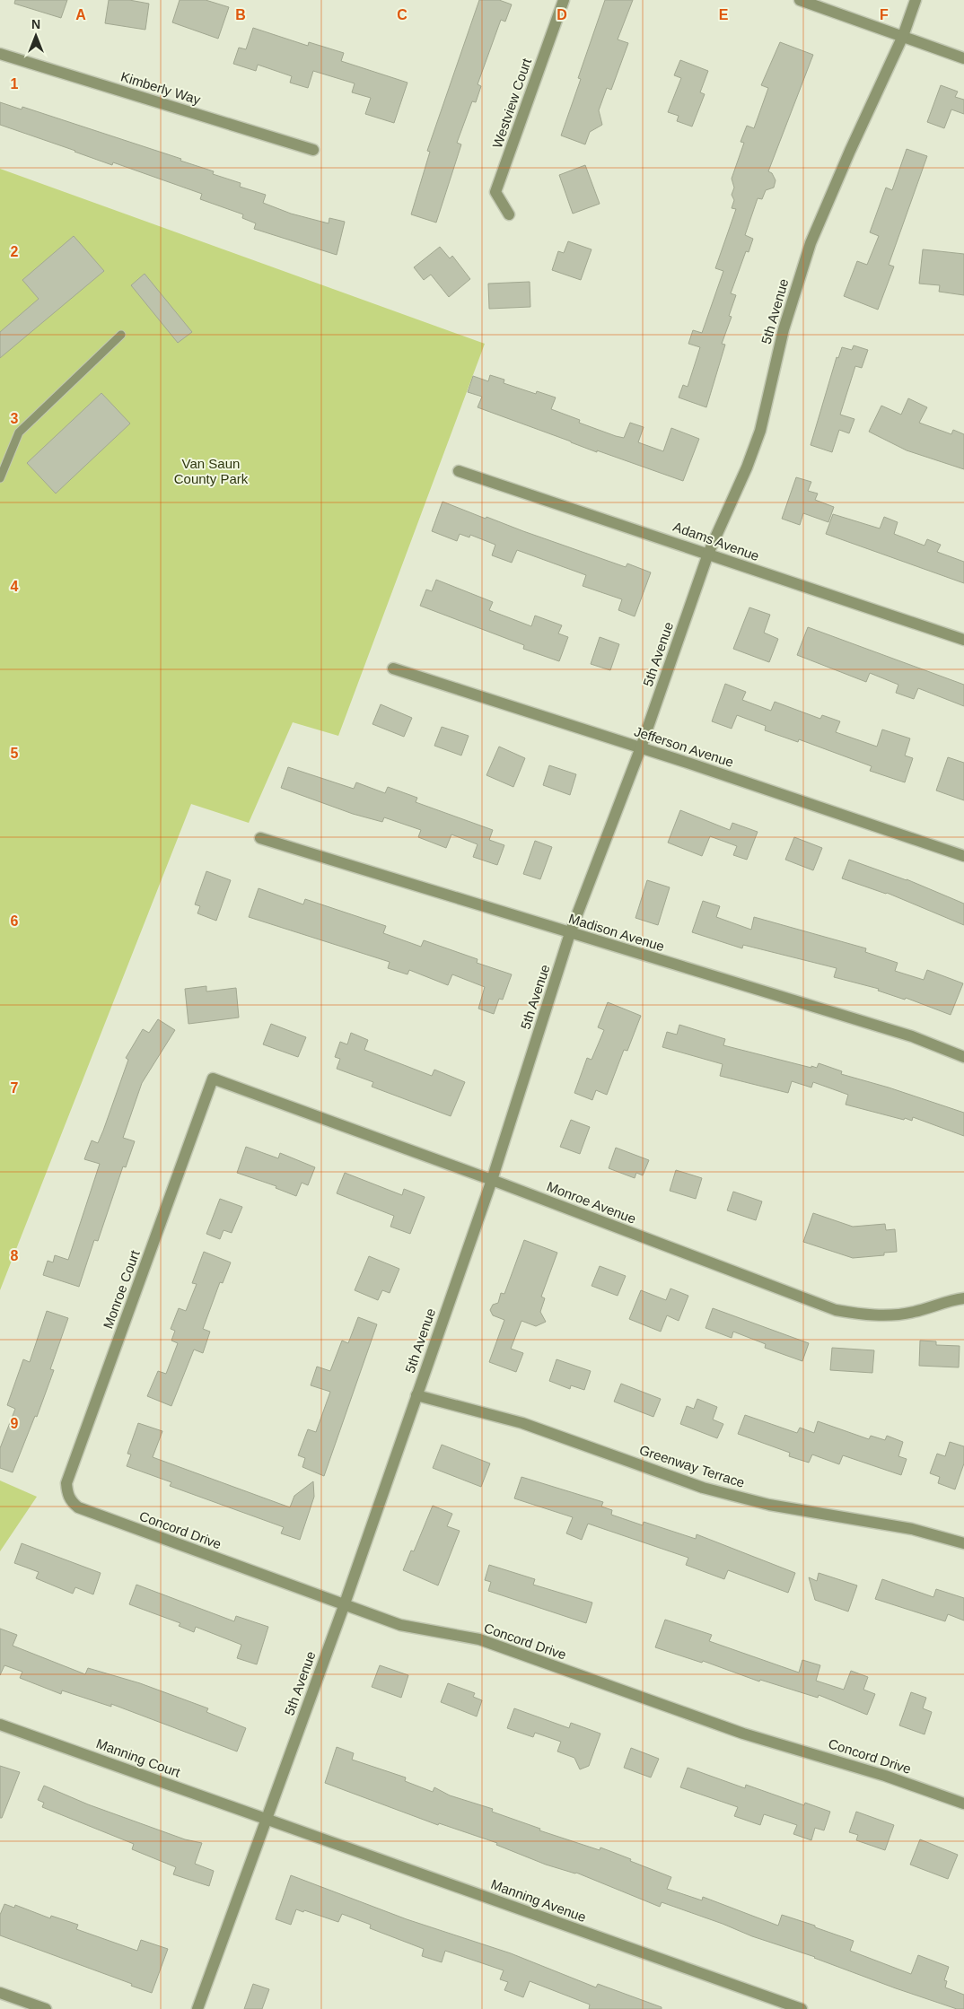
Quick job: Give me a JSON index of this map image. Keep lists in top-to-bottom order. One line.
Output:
{"streets":{"street":["Kimberly Way","Westview Court","5th Avenue","Adams Avenue","Jefferson Avenue","Madison Avenue","Monroe Avenue","Monroe Court","Greenway Terrace","Concord Drive","Manning Court","Manning Avenue"]},"crossings":[["5th Avenue","Adams Avenue"],["5th Avenue","Jefferson Avenue"],["5th Avenue","Madison Avenue"],["5th Avenue","Monroe Avenue"],["5th Avenue","Greenway Terrace"],["5th Avenue","Concord Drive"],["5th Avenue","Manning Court"],["5th Avenue","Manning Avenue"],["Monroe Avenue","Monroe Court"],["Monroe Court","Concord Drive"],["Manning Court","Manning Avenue"]],"parks":["Van Saun County Park"],"north":"top","grid":{"columns":["A","B","C","D","E","F"],"rows":["1","2","3","4","5","6","7","8","9"]}}
